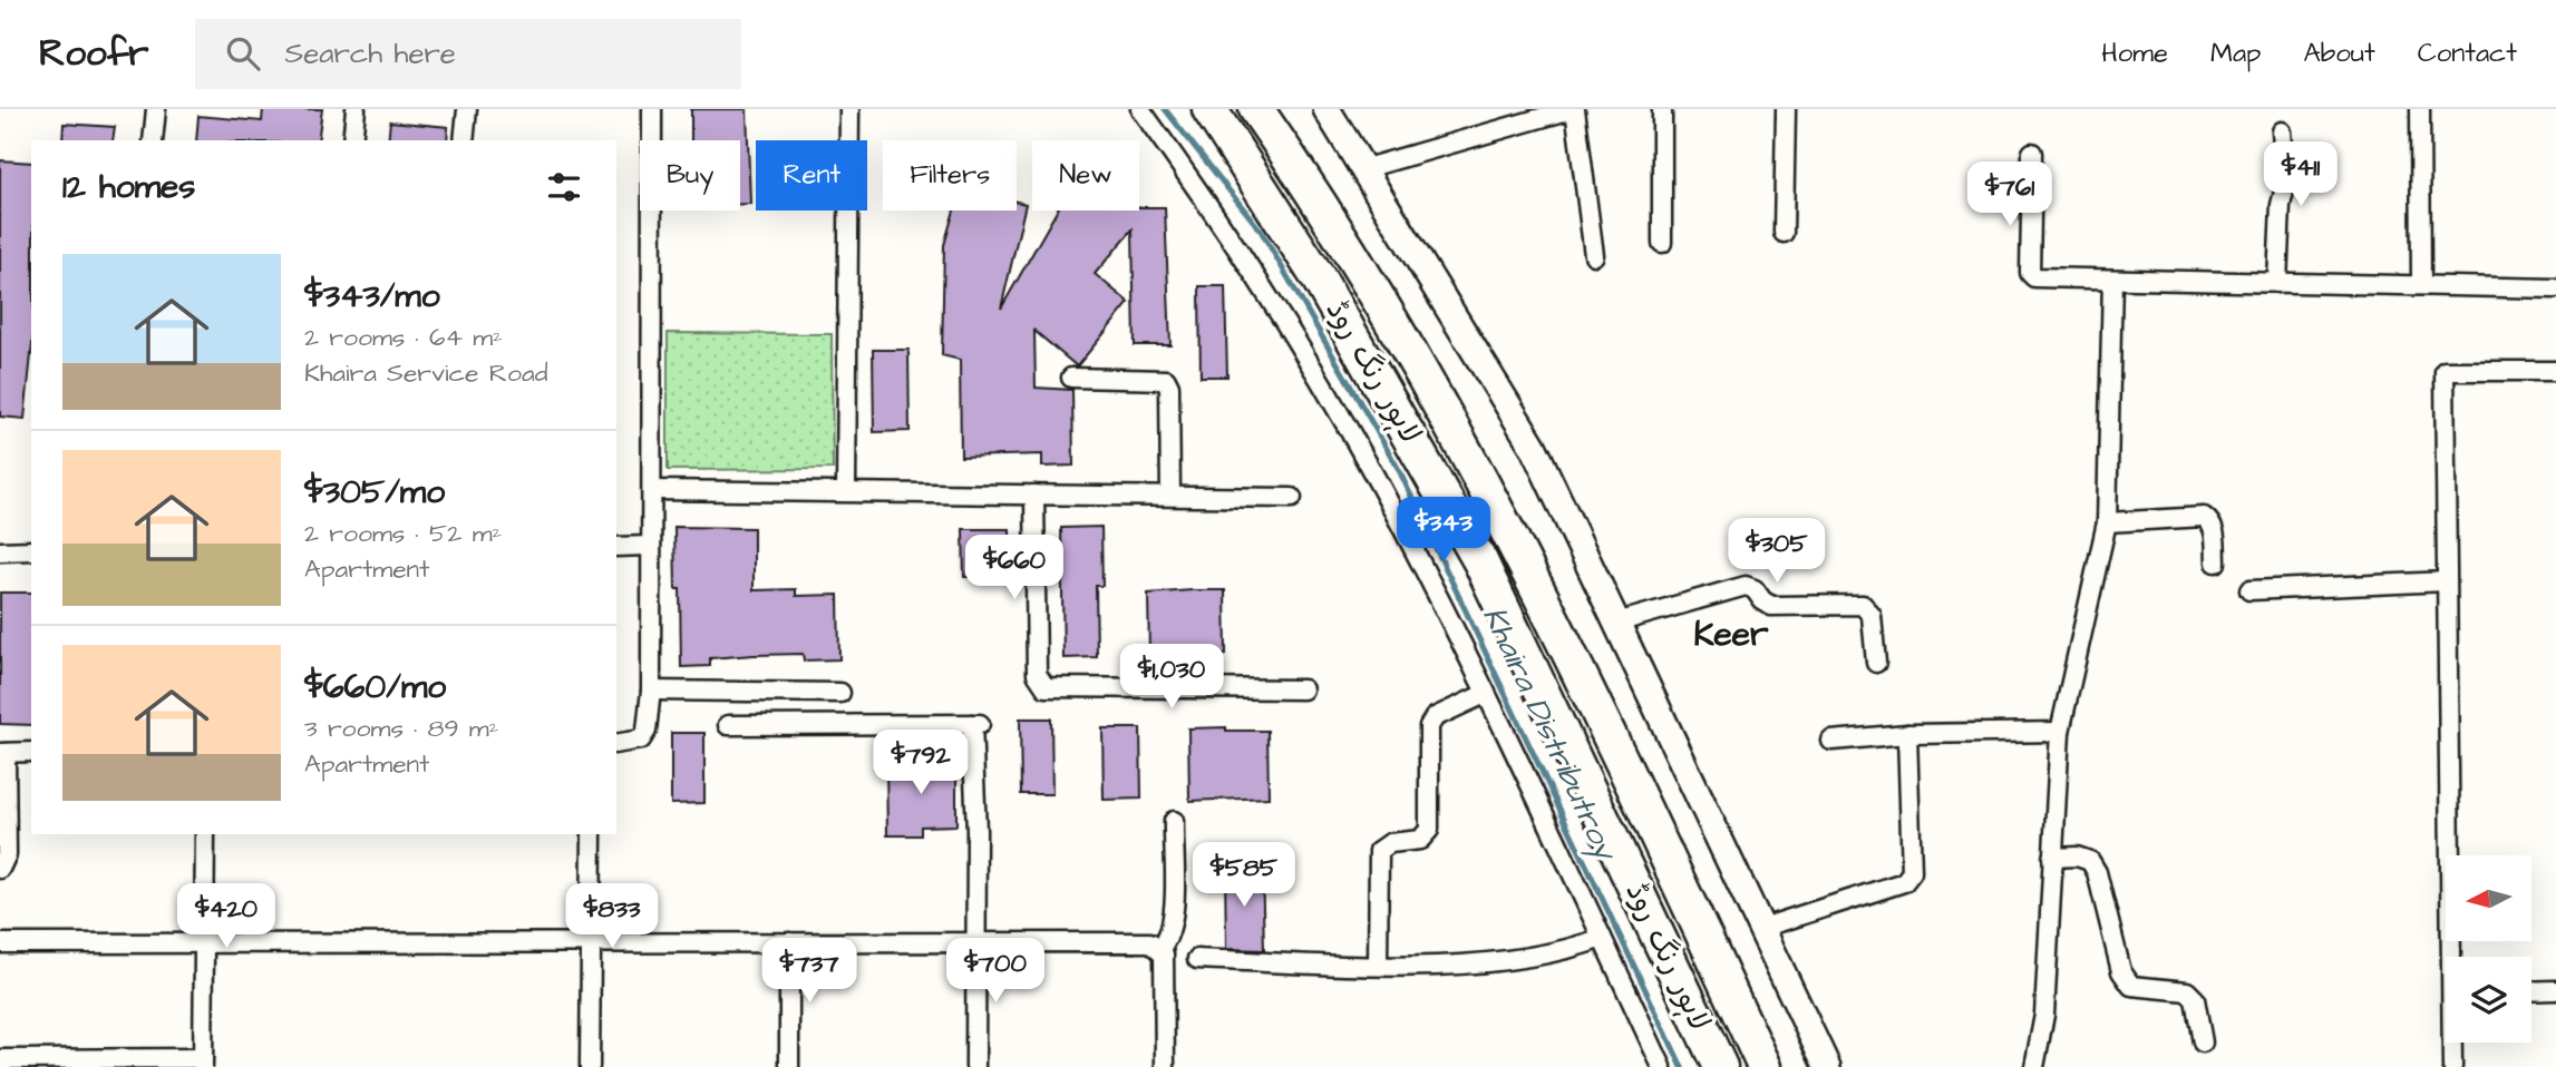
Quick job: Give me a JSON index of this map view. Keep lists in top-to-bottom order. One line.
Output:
{"streets":{"highway":["لاہور رنگ روڈ"]},"districts":["Keer"],"water":["Khaira Distributroy"],"north":"left","page":{"header":"Roofr","search":"Search here","nav":["Home","Map","About","Contact"],"chip":["Buy","Rent","Filters","New"],"heading":"12 homes","price":["$411","$761","$343","$305","$660","$1,030","$792","$585","$420","$833","$737","$700"],"list":[{"name":"$343/mo","note":"2 rooms · 64 m² · Khaira Service Road"},{"name":"$305/mo","note":"2 rooms · 52 m² · Apartment"},{"name":"$660/mo","note":"3 rooms · 89 m² · Apartment"}]}}
